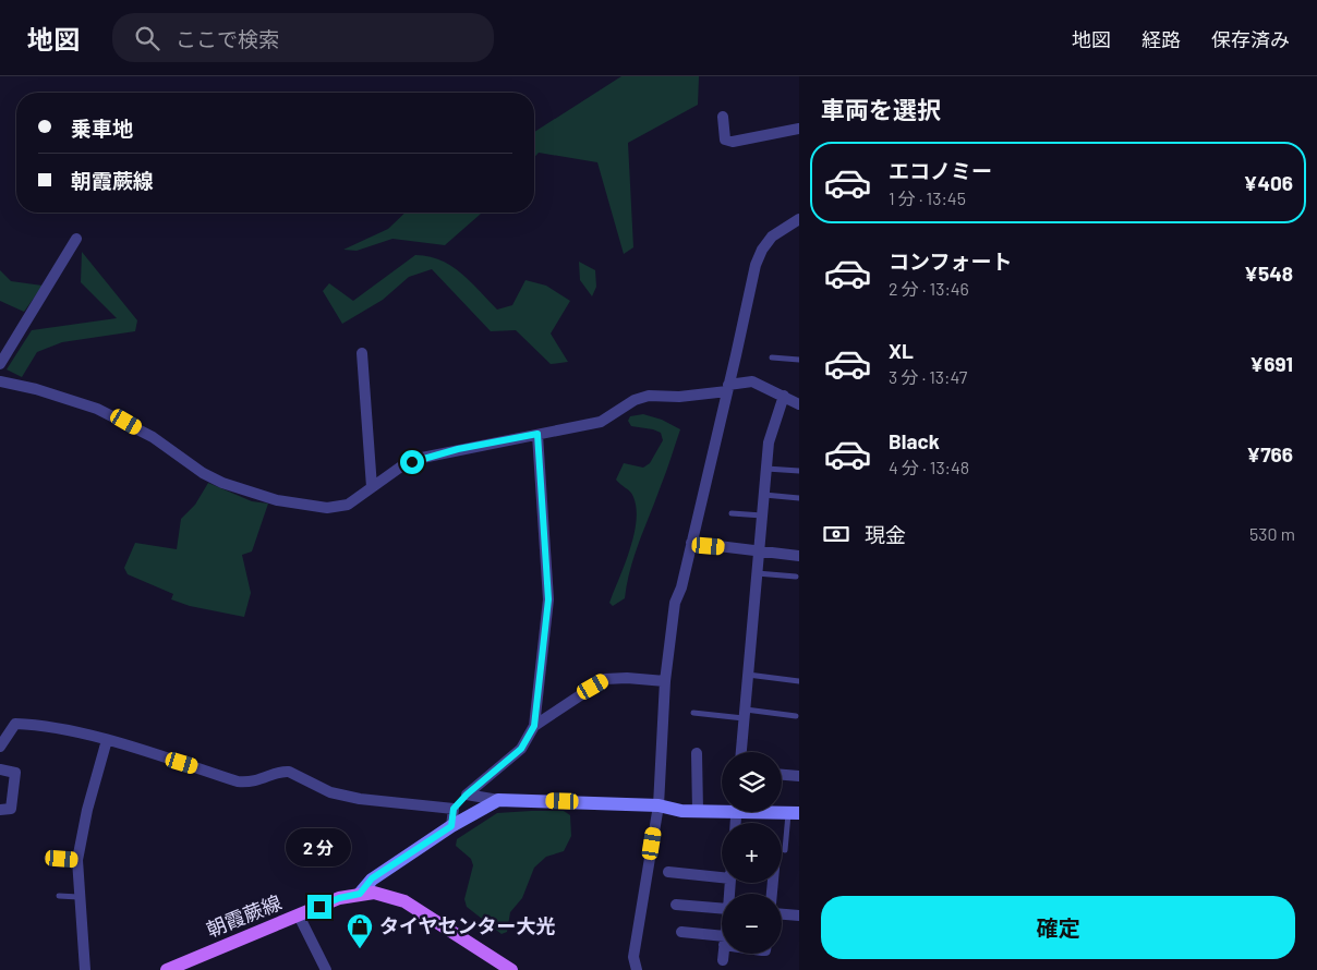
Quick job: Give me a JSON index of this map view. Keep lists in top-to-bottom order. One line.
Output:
{"streets":{"main road":["朝霞蕨線"]},"places":{"shop":["タイヤセンター大光"]},"page":{"header":"地図","search":"ここで検索","nav":["地図","経路","保存済み"],"heading":"車両を選択","banner":["乗車地","朝霞蕨線"],"list":[{"name":"エコノミー","note":"1 分 · 13:45","value":"¥406"},{"name":"コンフォート","note":"2 分 · 13:46","value":"¥548"},{"name":"XL","note":"3 分 · 13:47","value":"¥691"},{"name":"Black","note":"4 分 · 13:48","value":"¥766"}],"pay":["現金","530 m"],"map_buttons":["+","−"],"bubble":"2 分","buttons":"確定"}}
